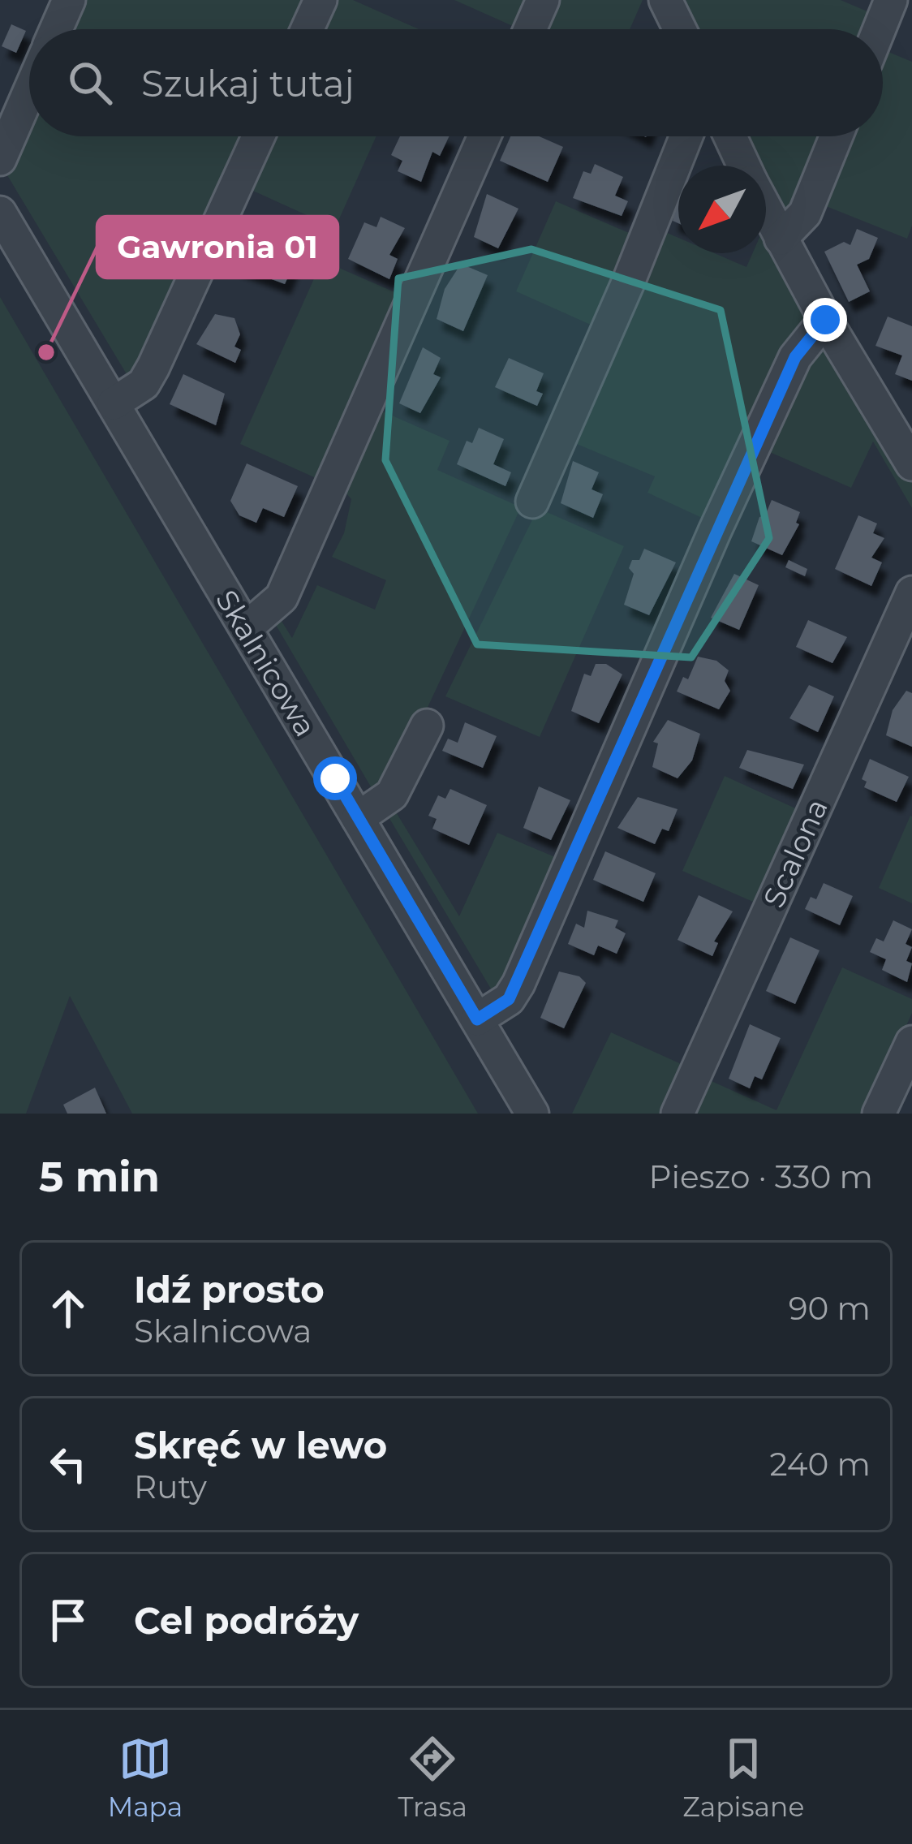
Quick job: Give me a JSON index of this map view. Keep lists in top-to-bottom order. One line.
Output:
{"streets":{"street":["Skalnicowa","Scalona"]},"places":["Gawronia 01"],"north":"bottom left","page":{"search":"Szukaj tutaj","heading":["5 min","Pieszo · 330 m"],"list":[["Idź prosto","Skalnicowa","90 m"],["Skręć w lewo","Ruty","240 m"],"Cel podróży"],"nav":["Mapa","Trasa","Zapisane"]}}
